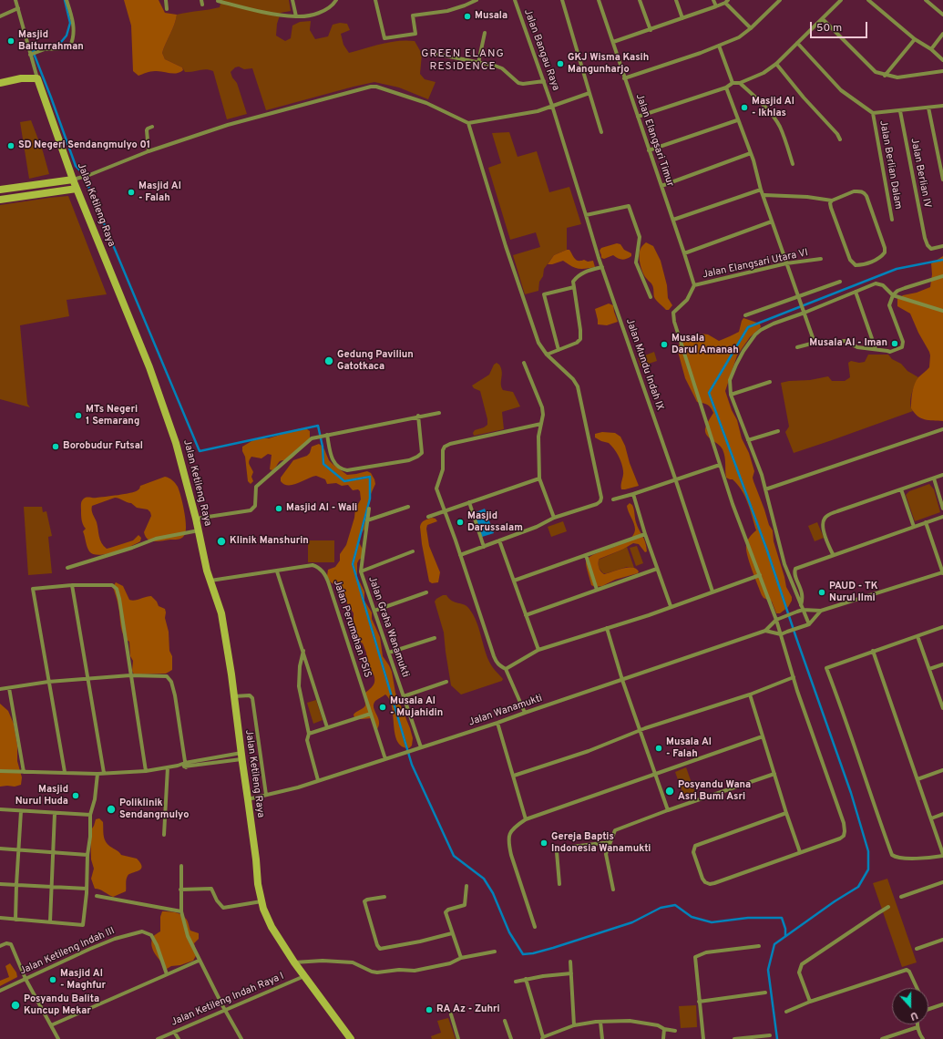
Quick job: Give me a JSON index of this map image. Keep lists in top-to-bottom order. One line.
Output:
{"streets":{"main road":["Jalan Ketileng Raya"],"street":["Jalan Bangau Raya","Jalan Elangsari Timur","Jalan Berlian Dalam","Jalan Berlian IV","Jalan Elangsari Utara VI","Jalan Mundu Indah IX","Jalan Graha Wanamukti","Jalan Perumahan PSIS","Jalan Wanamukti","Jalan Ketileng Indah III","Jalan Ketileng Indah Raya I"]},"crossings":[["Jalan Bangau Raya","Jalan Mundu Indah IX"],["Jalan Elangsari Timur","Jalan Elangsari Utara VI"],["Jalan Ketileng Raya","Jalan Perumahan PSIS"],["Jalan Ketileng Raya","Jalan Wanamukti"],["Jalan Ketileng Raya","Jalan Ketileng Indah Raya I"],["Jalan Graha Wanamukti","Jalan Wanamukti"],["Jalan Perumahan PSIS","Jalan Wanamukti"]],"districts":["GREEN ELANG RESIDENCE"],"places":["Musala","Masjid Baiturrahman","GKJ Wisma Kasih Mangunharjo","Masjid Al - Ikhlas","SD Negeri Sendangmulyo 01","Masjid Al - Falah","Musala Al - Iman","Musala Darul Amanah","Gedung Paviliun Gatotkaca","MTs Negeri 1 Semarang","Borobudur Futsal","Masjid Al - Wali","Masjid Darussalam","Klinik Manshurin","PAUD - TK Nurul Ilmi","Musala Al - Mujahidin","Musala Al - Falah","Posyandu Wana Asri Bumi Asri","Masjid Nurul Huda","Poliklinik Sendangmulyo","Gereja Baptis Indonesia Wanamukti","Masjid Al - Maghfur","Posyandu Balita Kuncup Mekar","RA Az - Zuhri"],"scale_bar":"50 m","north":"bottom"}
